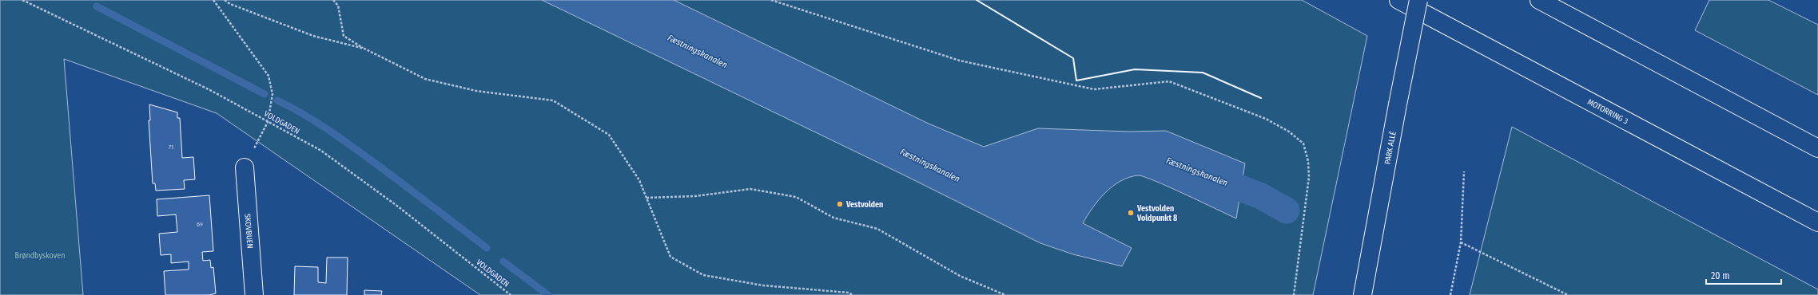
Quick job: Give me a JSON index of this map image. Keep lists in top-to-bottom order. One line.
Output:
{"streets":{"main road":["MOTORRING 3","PARK ALLÉ","SKOVBUEN"],"path":["VOLDGADEN"]},"water":["Fæstningskanalen"],"parks":["Brøndbyskoven"],"places":["Vestvolden","Vestvolden Voldpunkt 8"],"house_numbers":["71","69"],"scale_bar":"20 m"}
